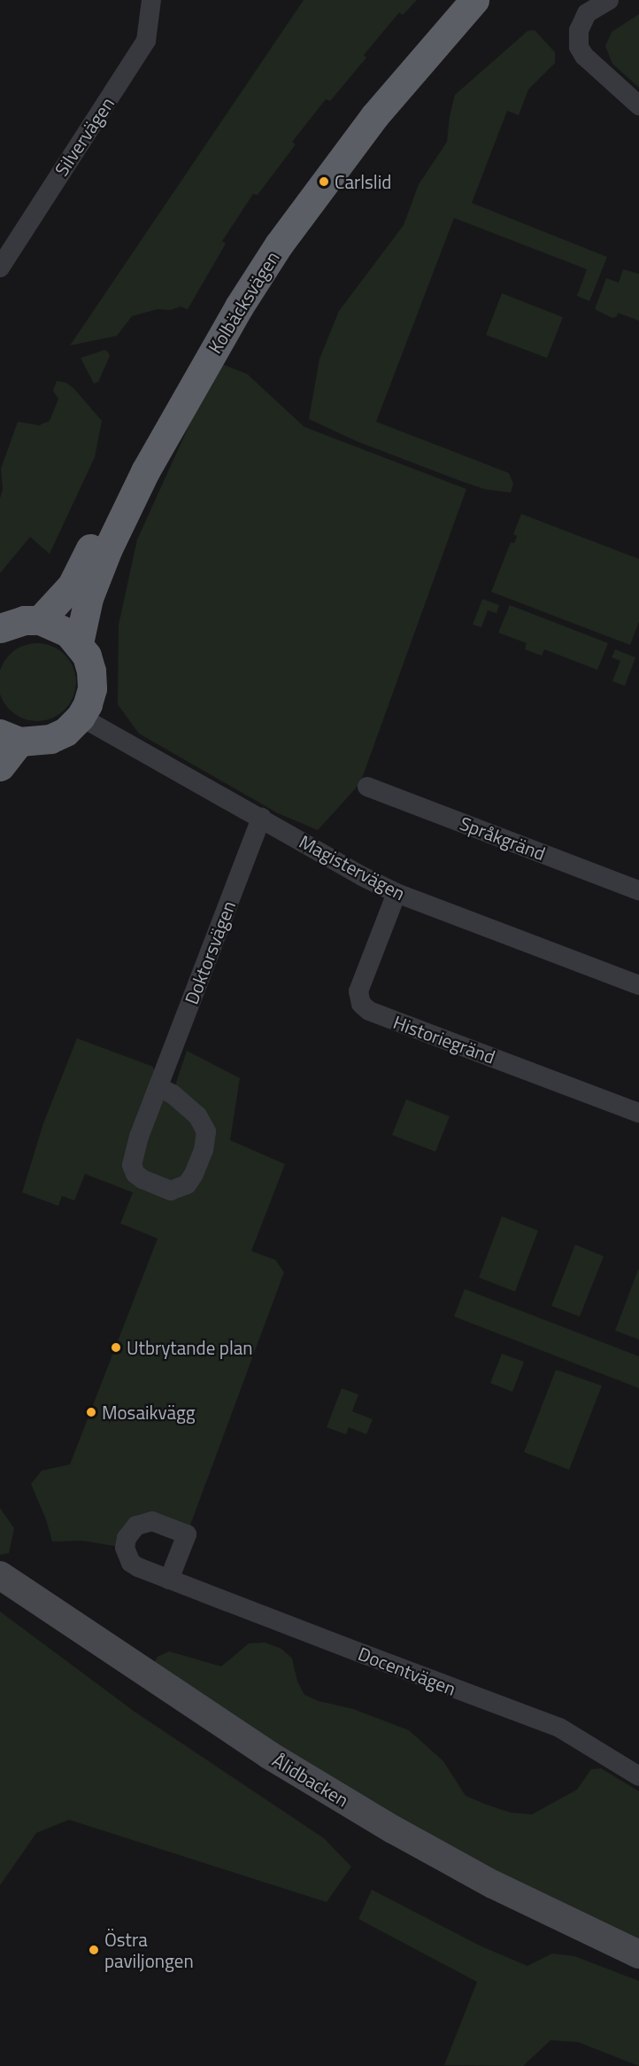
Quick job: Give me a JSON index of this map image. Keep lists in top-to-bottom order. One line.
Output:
{"streets":{"highway":["Kolbäcksvägen"],"main road":["Ålidbacken"],"street":["Silvervägen","Språkgränd","Magistervägen","Doktorsvägen","Historiegränd","Docentvägen"]},"crossings":[["Magistervägen","Doktorsvägen"],["Magistervägen","Historiegränd"]],"places":["Carlslid","Utbrytande plan","Mosaikvägg","Östra paviljongen"]}
